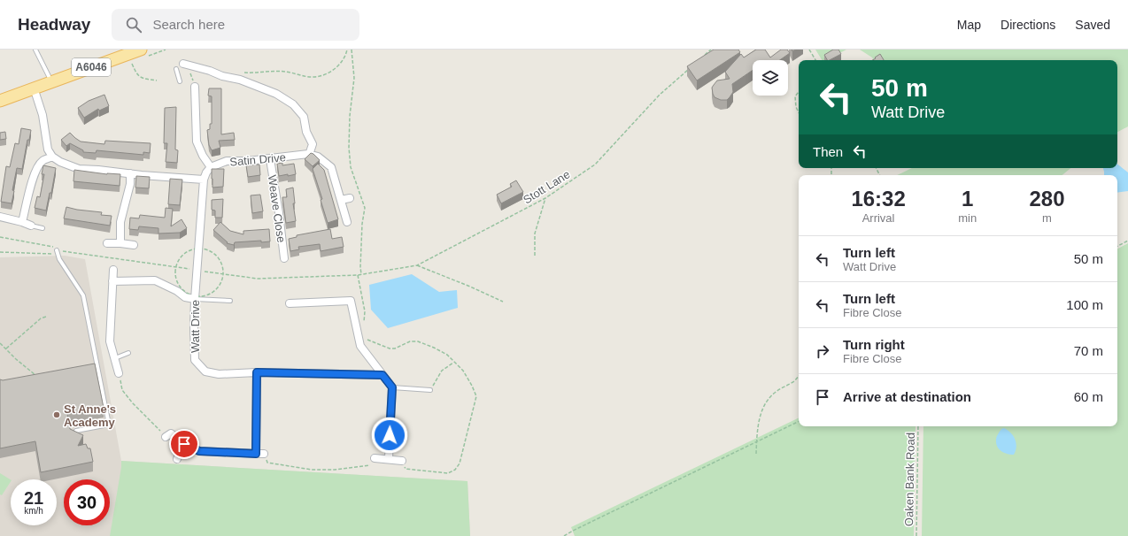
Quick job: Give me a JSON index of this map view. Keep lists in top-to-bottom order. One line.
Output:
{"streets":{"main road":["A6046"],"street":["Satin Drive","Weave Close","Watt Drive"],"path":["Stott Lane","Oaken Bank Road"]},"crossings":[["Satin Drive","Weave Close"]],"places":["St Anne's Academy"],"page":{"header":"Headway","search":"Search here","nav":["Map","Directions","Saved"],"turn":["50 m","Watt Drive"],"then":"Then","eta":["16:32","Arrival","1","min","280","m"],"list":[{"name":"Turn left","note":"Watt Drive","value":"50 m"},{"name":"Turn left","note":"Fibre Close","value":"100 m"},{"name":"Turn right","note":"Fibre Close","value":"70 m"},{"name":"Arrive at destination","value":"60 m"}],"speed":"21 km/h","limit":"30"}}
